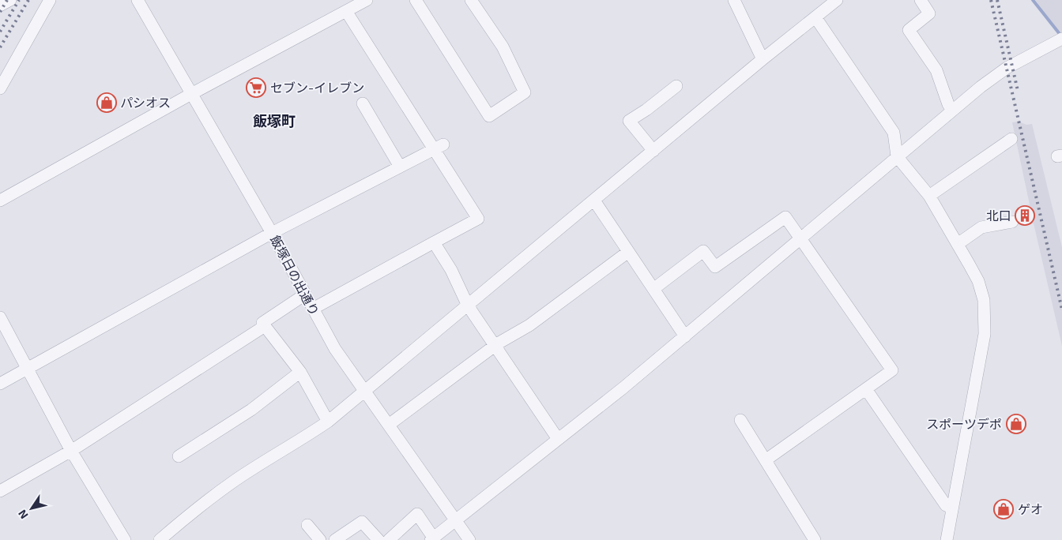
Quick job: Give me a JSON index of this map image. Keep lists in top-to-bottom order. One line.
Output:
{"streets":{"street":["飯塚日の出通り"]},"districts":["飯塚町"],"places":{"supermarket":["セブン-イレブン"],"shop":["パシオス","スポーツデポ","ゲオ"],"building":["北口"]},"north":"bottom left"}
